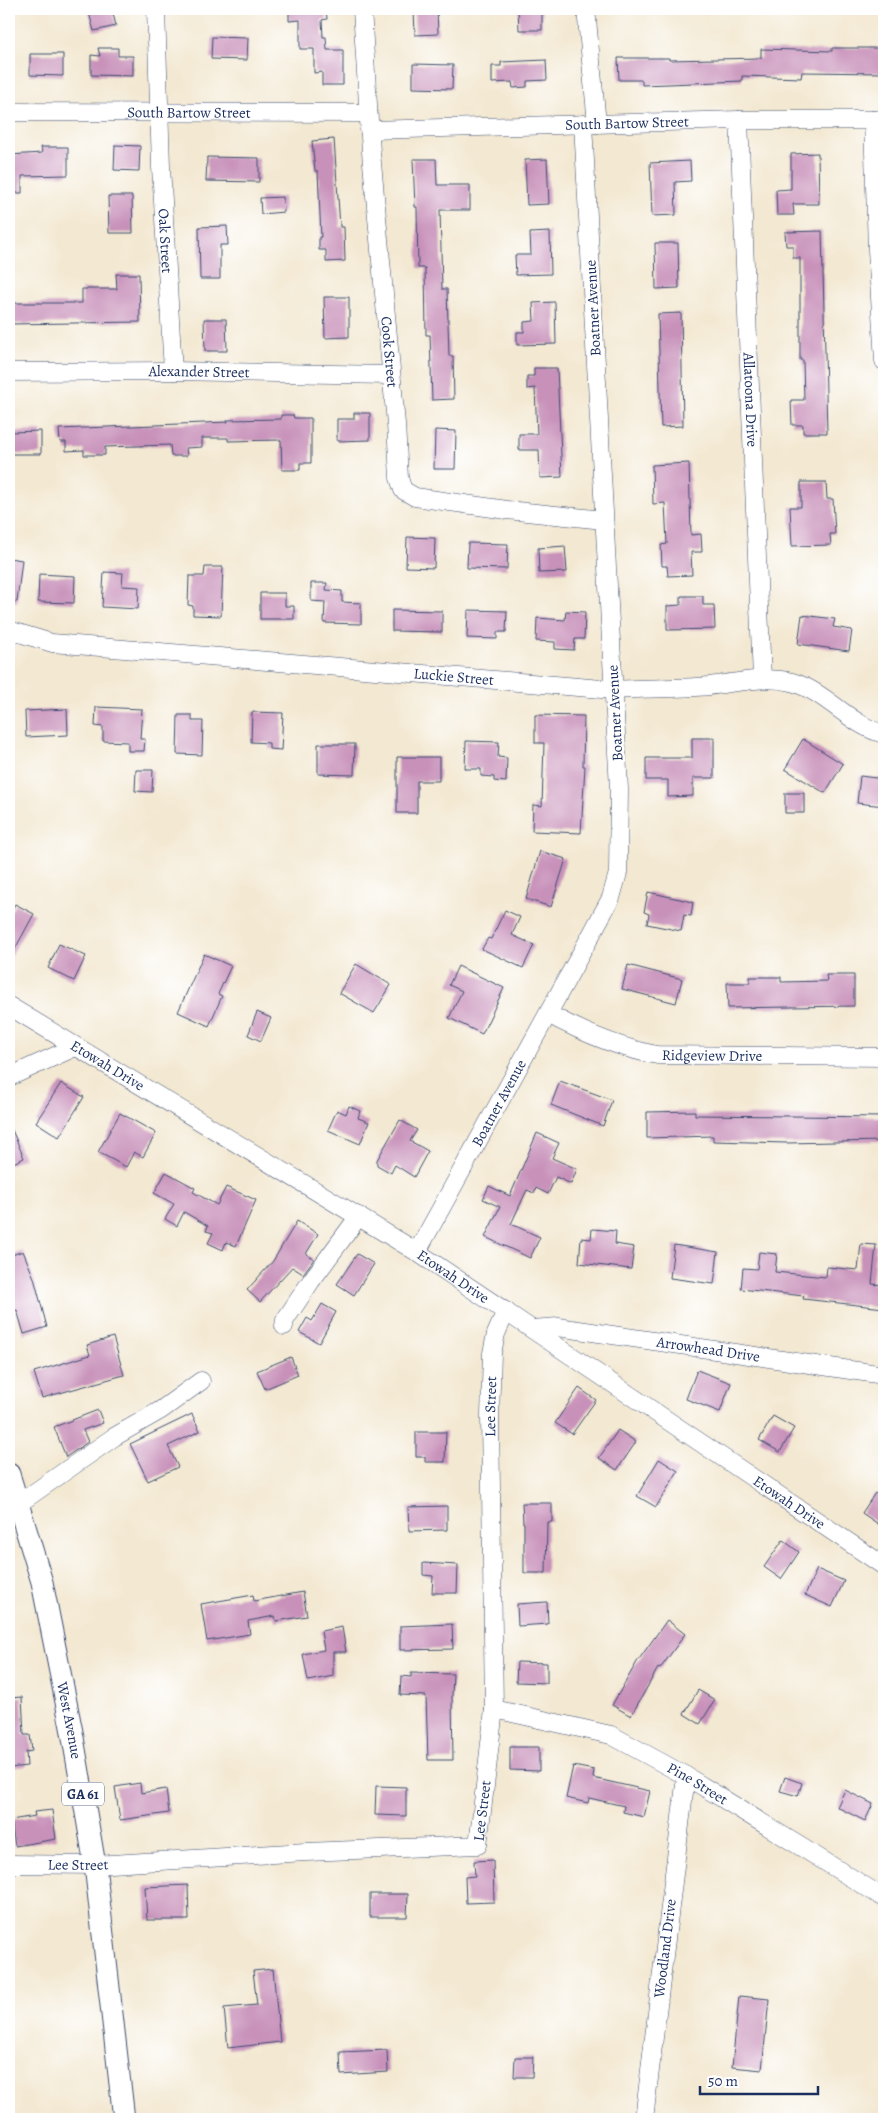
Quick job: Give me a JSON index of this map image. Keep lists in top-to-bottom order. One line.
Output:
{"streets":{"main road":["West Avenue","GA 61"],"street":["South Bartow Street","Oak Street","Boatner Avenue","Cook Street","Alexander Street","Allatoona Drive","Luckie Street","Ridgeview Drive","Etowah Drive","Arrowhead Drive","Lee Street","Pine Street","Woodland Drive"]},"crossings":[["South Bartow Street","Oak Street"],["South Bartow Street","Boatner Avenue"],["South Bartow Street","Cook Street"],["South Bartow Street","Allatoona Drive"],["Oak Street","Alexander Street"],["Boatner Avenue","Cook Street"],["Boatner Avenue","Luckie Street"],["Boatner Avenue","Ridgeview Drive"],["Boatner Avenue","Etowah Drive"],["Cook Street","Alexander Street"],["Allatoona Drive","Luckie Street"],["Etowah Drive","Arrowhead Drive"],["Etowah Drive","Lee Street"],["Lee Street","West Avenue"],["Lee Street","Pine Street"],["Pine Street","Woodland Drive"]],"scale_bar":"50 m"}
